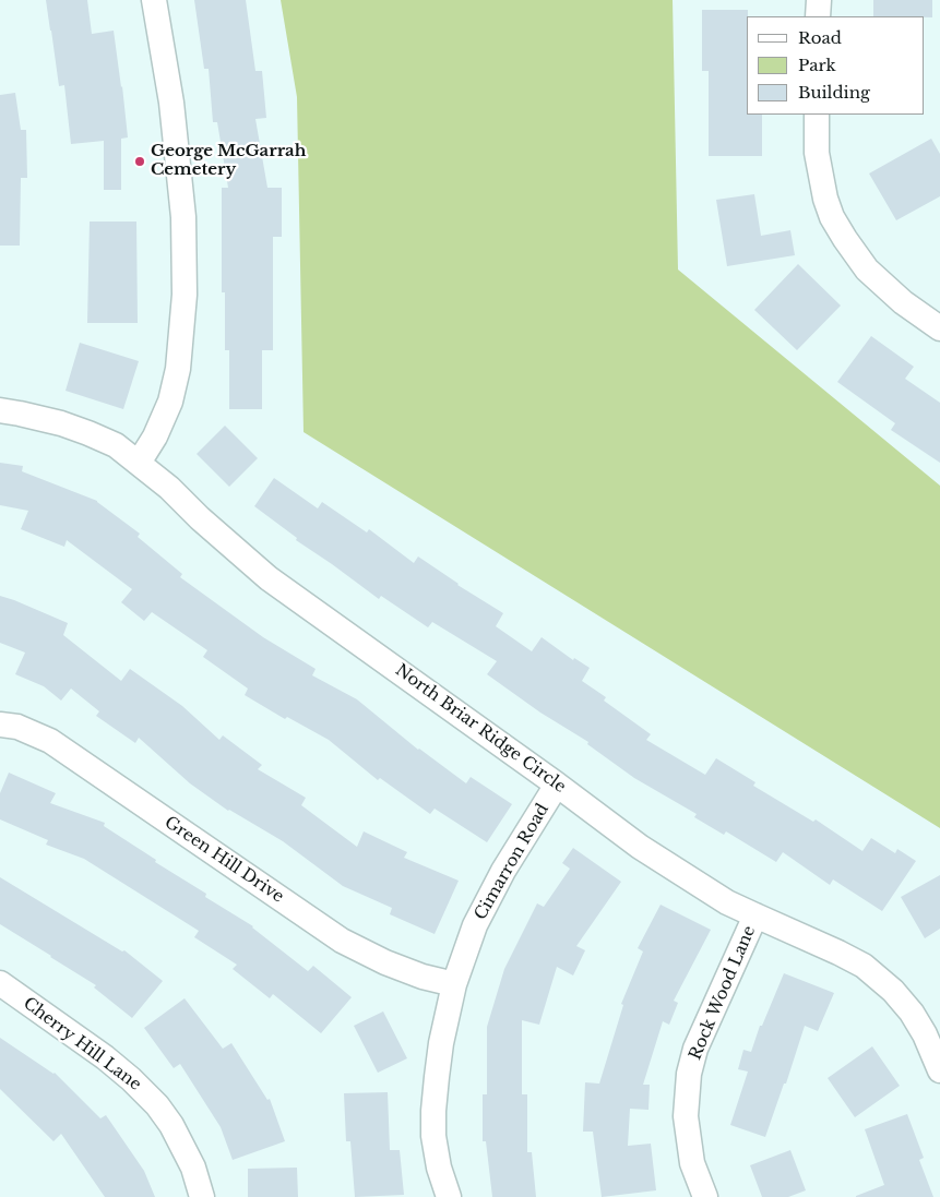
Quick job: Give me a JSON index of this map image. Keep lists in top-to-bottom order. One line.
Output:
{"streets":{"street":["North Briar Ridge Circle","Green Hill Drive","Cimarron Road","Rock Wood Lane","Cherry Hill Lane"]},"crossings":[["North Briar Ridge Circle","Cimarron Road"],["North Briar Ridge Circle","Rock Wood Lane"],["Green Hill Drive","Cimarron Road"]],"places":["George McGarrah Cemetery"],"legend":["Road","Park","Building"]}
